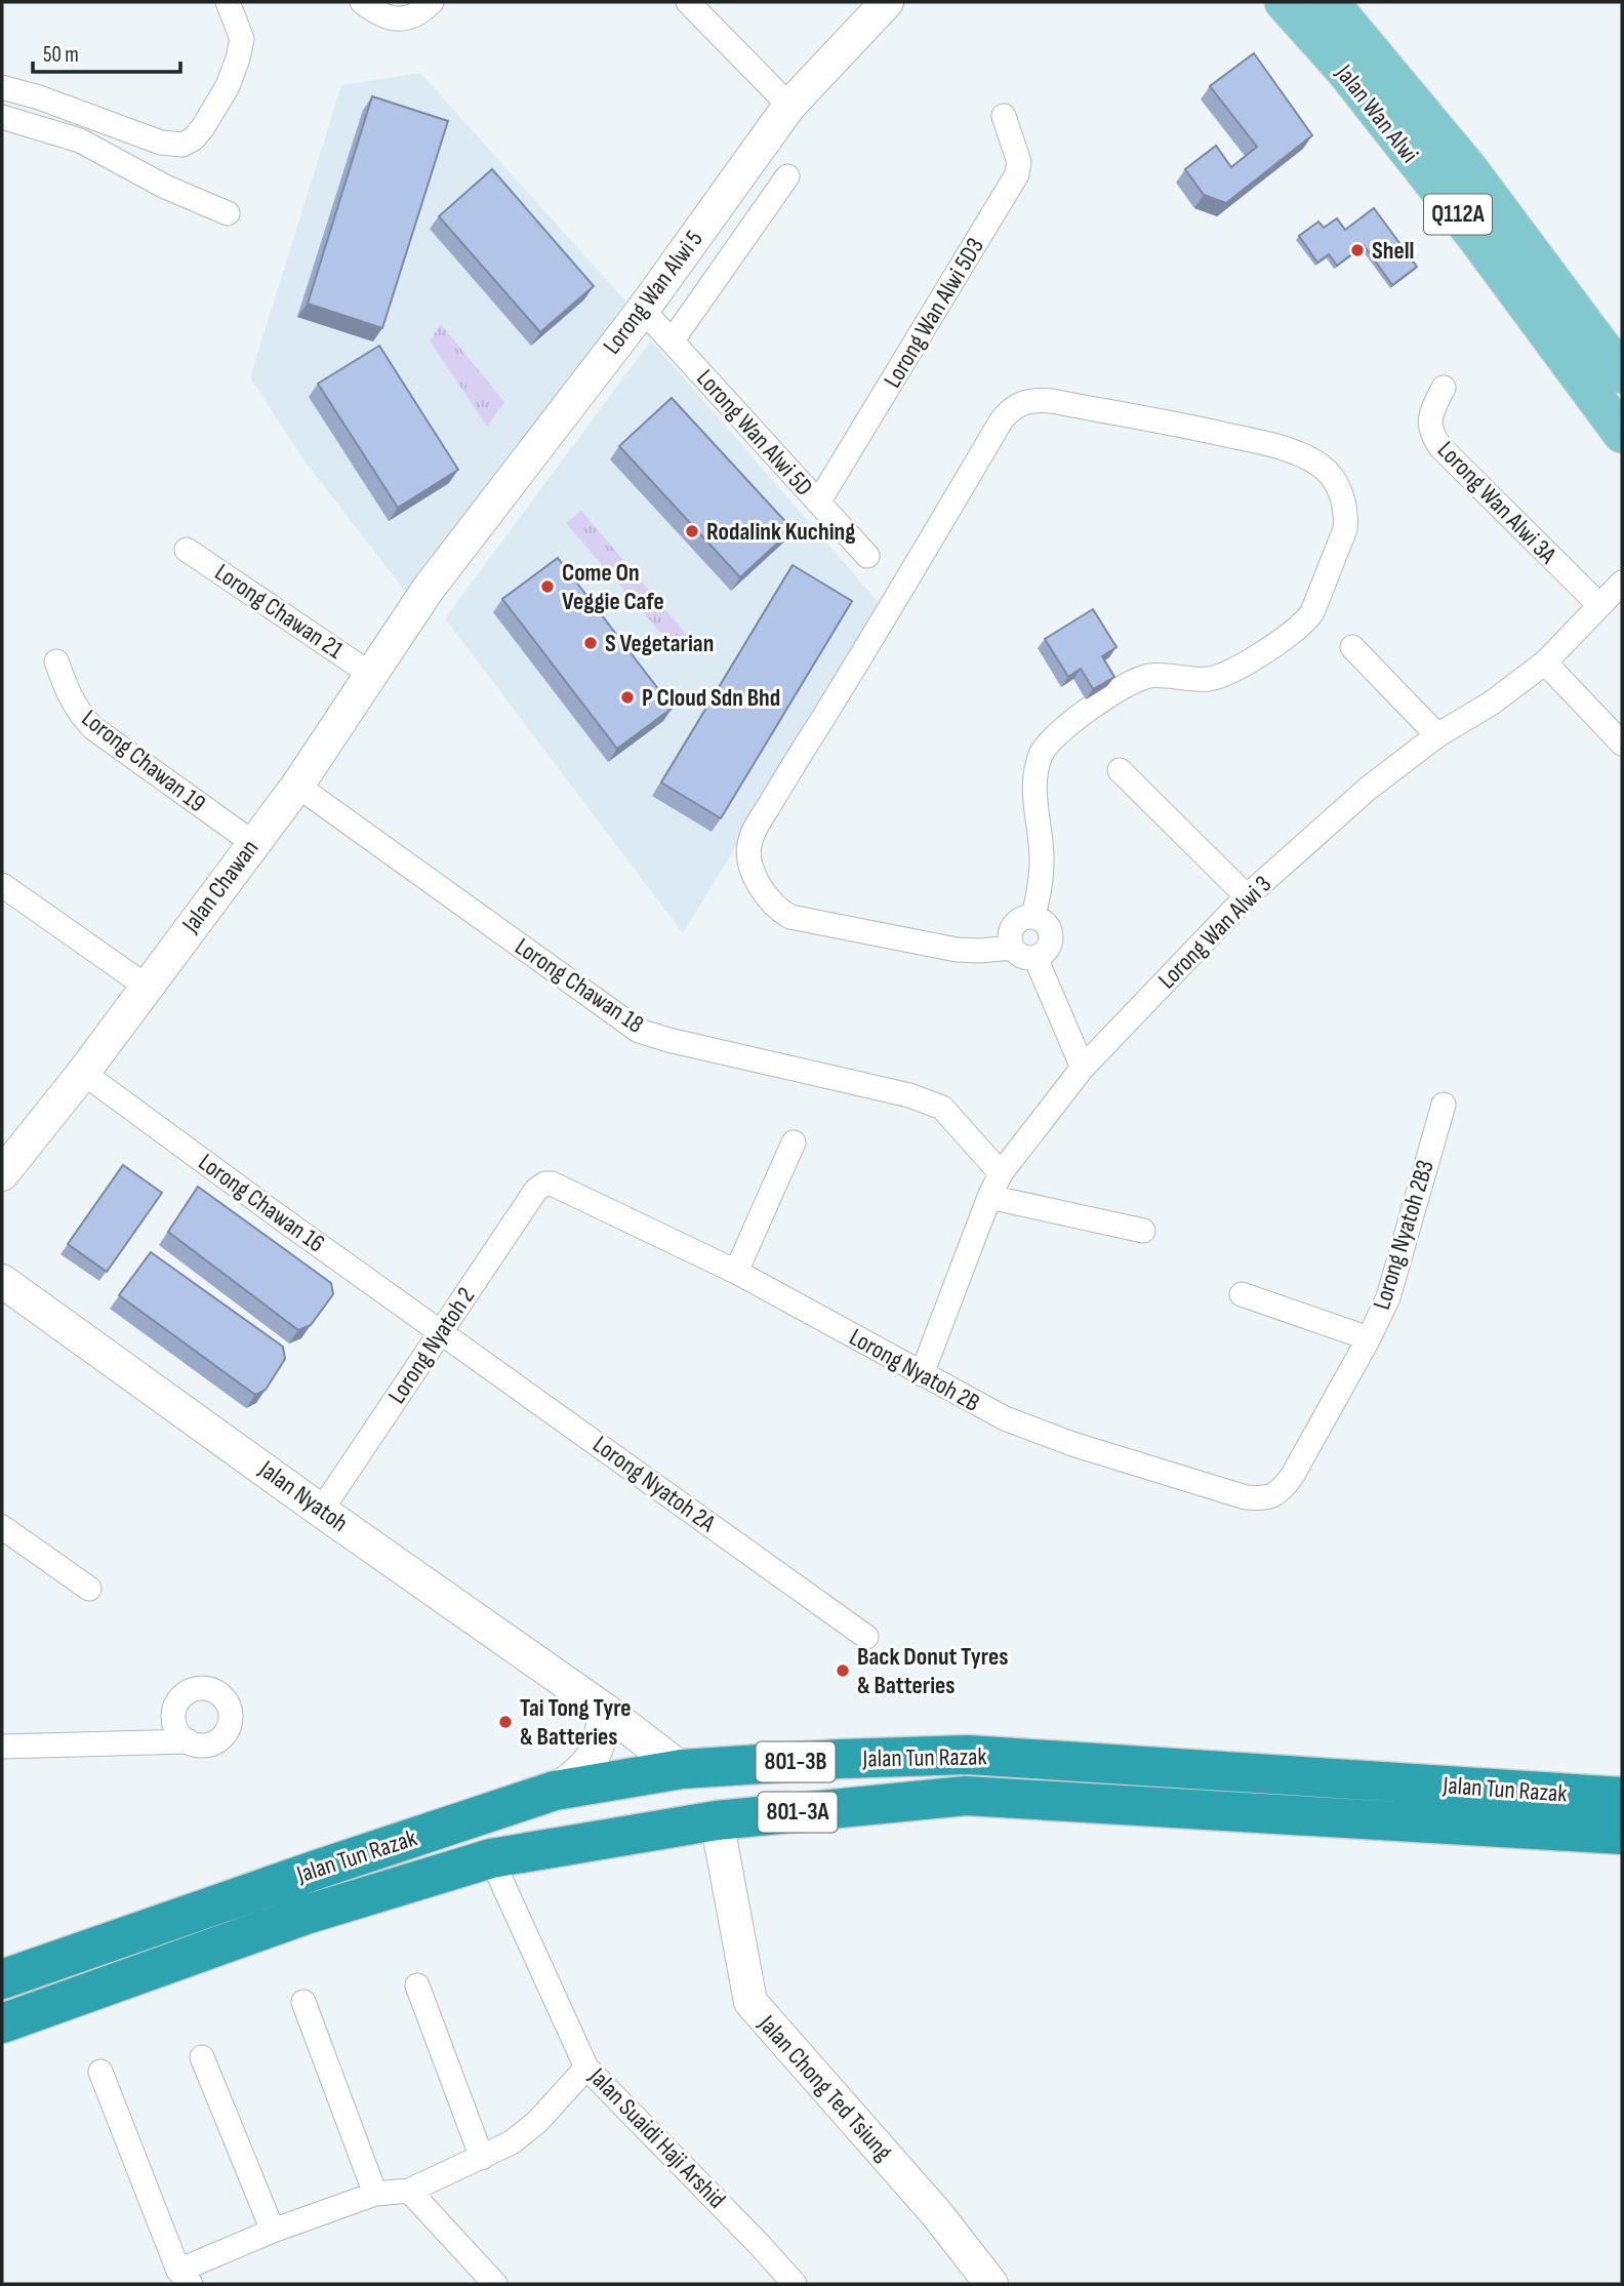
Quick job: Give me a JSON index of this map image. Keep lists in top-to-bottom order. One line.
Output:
{"streets":{"highway":["Jalan Tun Razak","801-3B","801-3A"],"main road":["Jalan Wan Alwi","Q112A"],"street":["Lorong Wan Alwi 5","Lorong Wan Alwi 5D3","Lorong Wan Alwi 5D","Lorong Wan Alwi 3A","Lorong Chawan 21","Lorong Chawan 19","Jalan Chawan","Lorong Wan Alwi 3","Lorong Chawan 18","Lorong Chawan 16","Lorong Nyatoh 2B3","Lorong Nyatoh 2","Lorong Nyatoh 2B","Lorong Nyatoh 2A","Jalan Nyatoh","Jalan Chong Ted Tsiung","Jalan Suaidi Haji Arshid"]},"crossings":[["Lorong Wan Alwi 5","Lorong Wan Alwi 5D"],["Lorong Wan Alwi 5","Jalan Chawan"],["Lorong Wan Alwi 5D3","Lorong Wan Alwi 5D"],["Lorong Wan Alwi 3A","Lorong Wan Alwi 3"],["Lorong Chawan 21","Jalan Chawan"],["Lorong Chawan 19","Jalan Chawan"],["Jalan Chawan","Lorong Chawan 18"],["Jalan Chawan","Lorong Chawan 16"],["Lorong Wan Alwi 3","Lorong Chawan 18"],["Lorong Wan Alwi 3","Lorong Nyatoh 2B"],["Lorong Chawan 16","Lorong Nyatoh 2"],["Lorong Chawan 16","Lorong Nyatoh 2A"],["Lorong Nyatoh 2B3","Lorong Nyatoh 2B"],["Lorong Nyatoh 2","Lorong Nyatoh 2B"],["Lorong Nyatoh 2","Lorong Nyatoh 2A"],["Lorong Nyatoh 2","Jalan Nyatoh"],["Jalan Nyatoh","Jalan Tun Razak"],["Jalan Tun Razak","Jalan Chong Ted Tsiung"],["Jalan Tun Razak","Jalan Suaidi Haji Arshid"]],"places":["Shell","Rodalink Kuching","Come On Veggie Cafe","S Vegetarian","P Cloud Sdn Bhd","Back Donut Tyres & Batteries","Tai Tong Tyre & Batteries"],"scale_bar":"50 m"}
